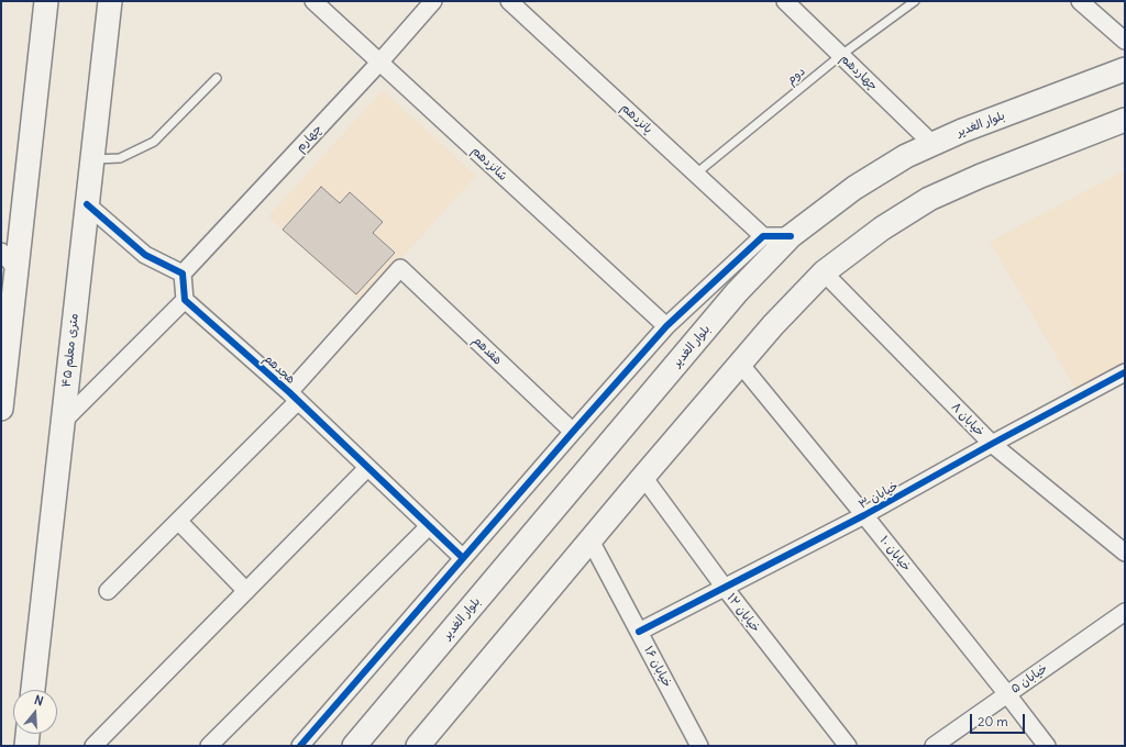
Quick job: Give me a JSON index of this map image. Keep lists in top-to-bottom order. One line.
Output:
{"streets":{"main road":["بلوار الغدیر","۴۵ متری معلم"],"street":["چهاردهم","پانزدهم","چهارم","شانزدهم","هفدهم","هجدهم","خیابان ۸","خیابان ۳","خیابان ۱۰","خیابان ۱۲","خیابان ۱۶","خیابان ۵"],"lane":["دوم"]},"crossings":[["چهاردهم","دوم"],["چهاردهم","بلوار الغدیر"],["دوم","پانزدهم"],["چهارم","شانزدهم"],["هفدهم","هجدهم"],["خیابان ۸","خیابان ۳"],["خیابان ۳","خیابان ۱۰"],["خیابان ۳","خیابان ۱۲"],["خیابان ۳","خیابان ۱۶"],["خیابان ۱۰","خیابان ۵"]],"scale_bar":"20 m","north":"top"}
